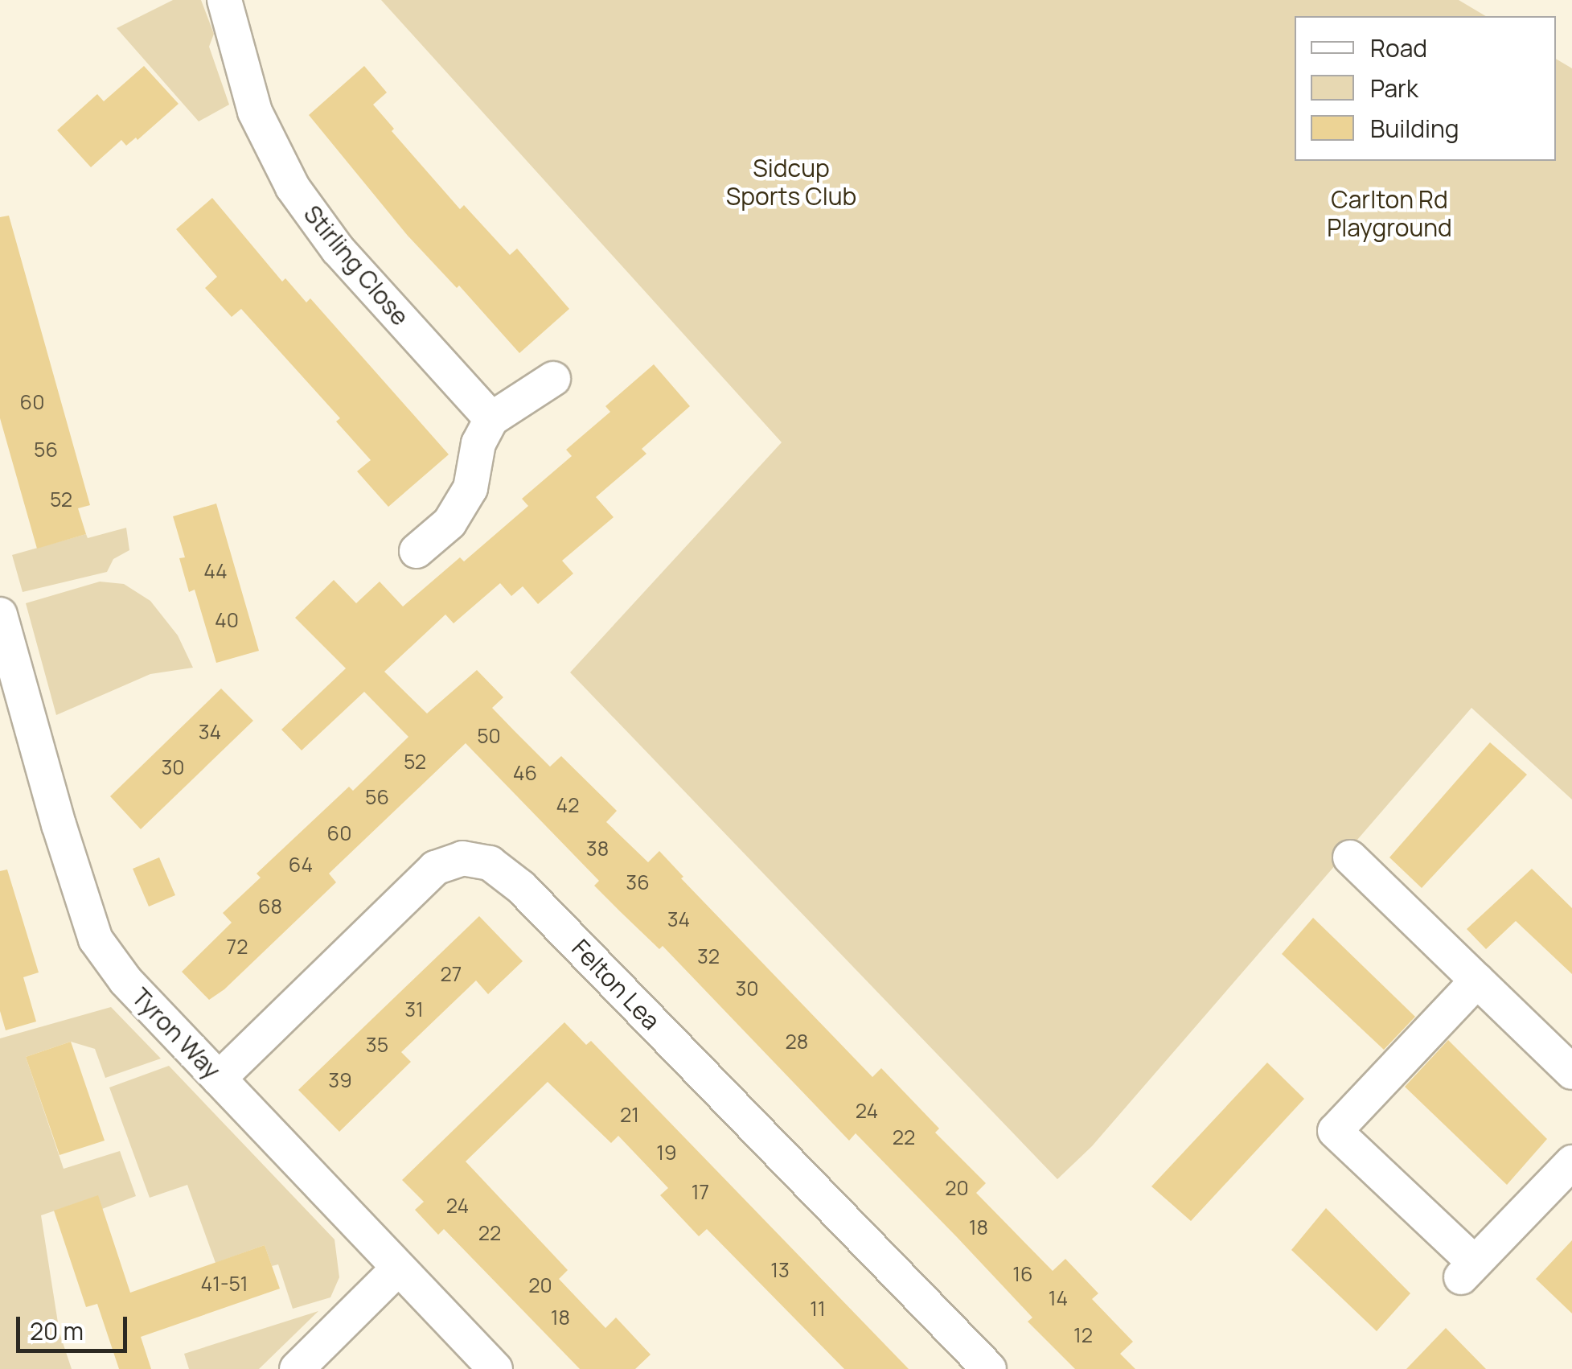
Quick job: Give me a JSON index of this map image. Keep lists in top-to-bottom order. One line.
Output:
{"streets":{"street":["Stirling Close","Felton Lea","Tyron Way"]},"crossings":[["Felton Lea","Tyron Way"]],"parks":["Sidcup Sports Club","Carlton Rd Playground"],"house_numbers":["60","56","52","44","40","34","50","52","30","46","56","42","60","38","64","36","68","34","72","32","27","30","31","28","35","39","24","21","22","19","20","17","24","18","22","13","16","41-51","20","14","11","18","12"],"legend":["Road","Park","Building"],"scale_bar":"20 m"}
